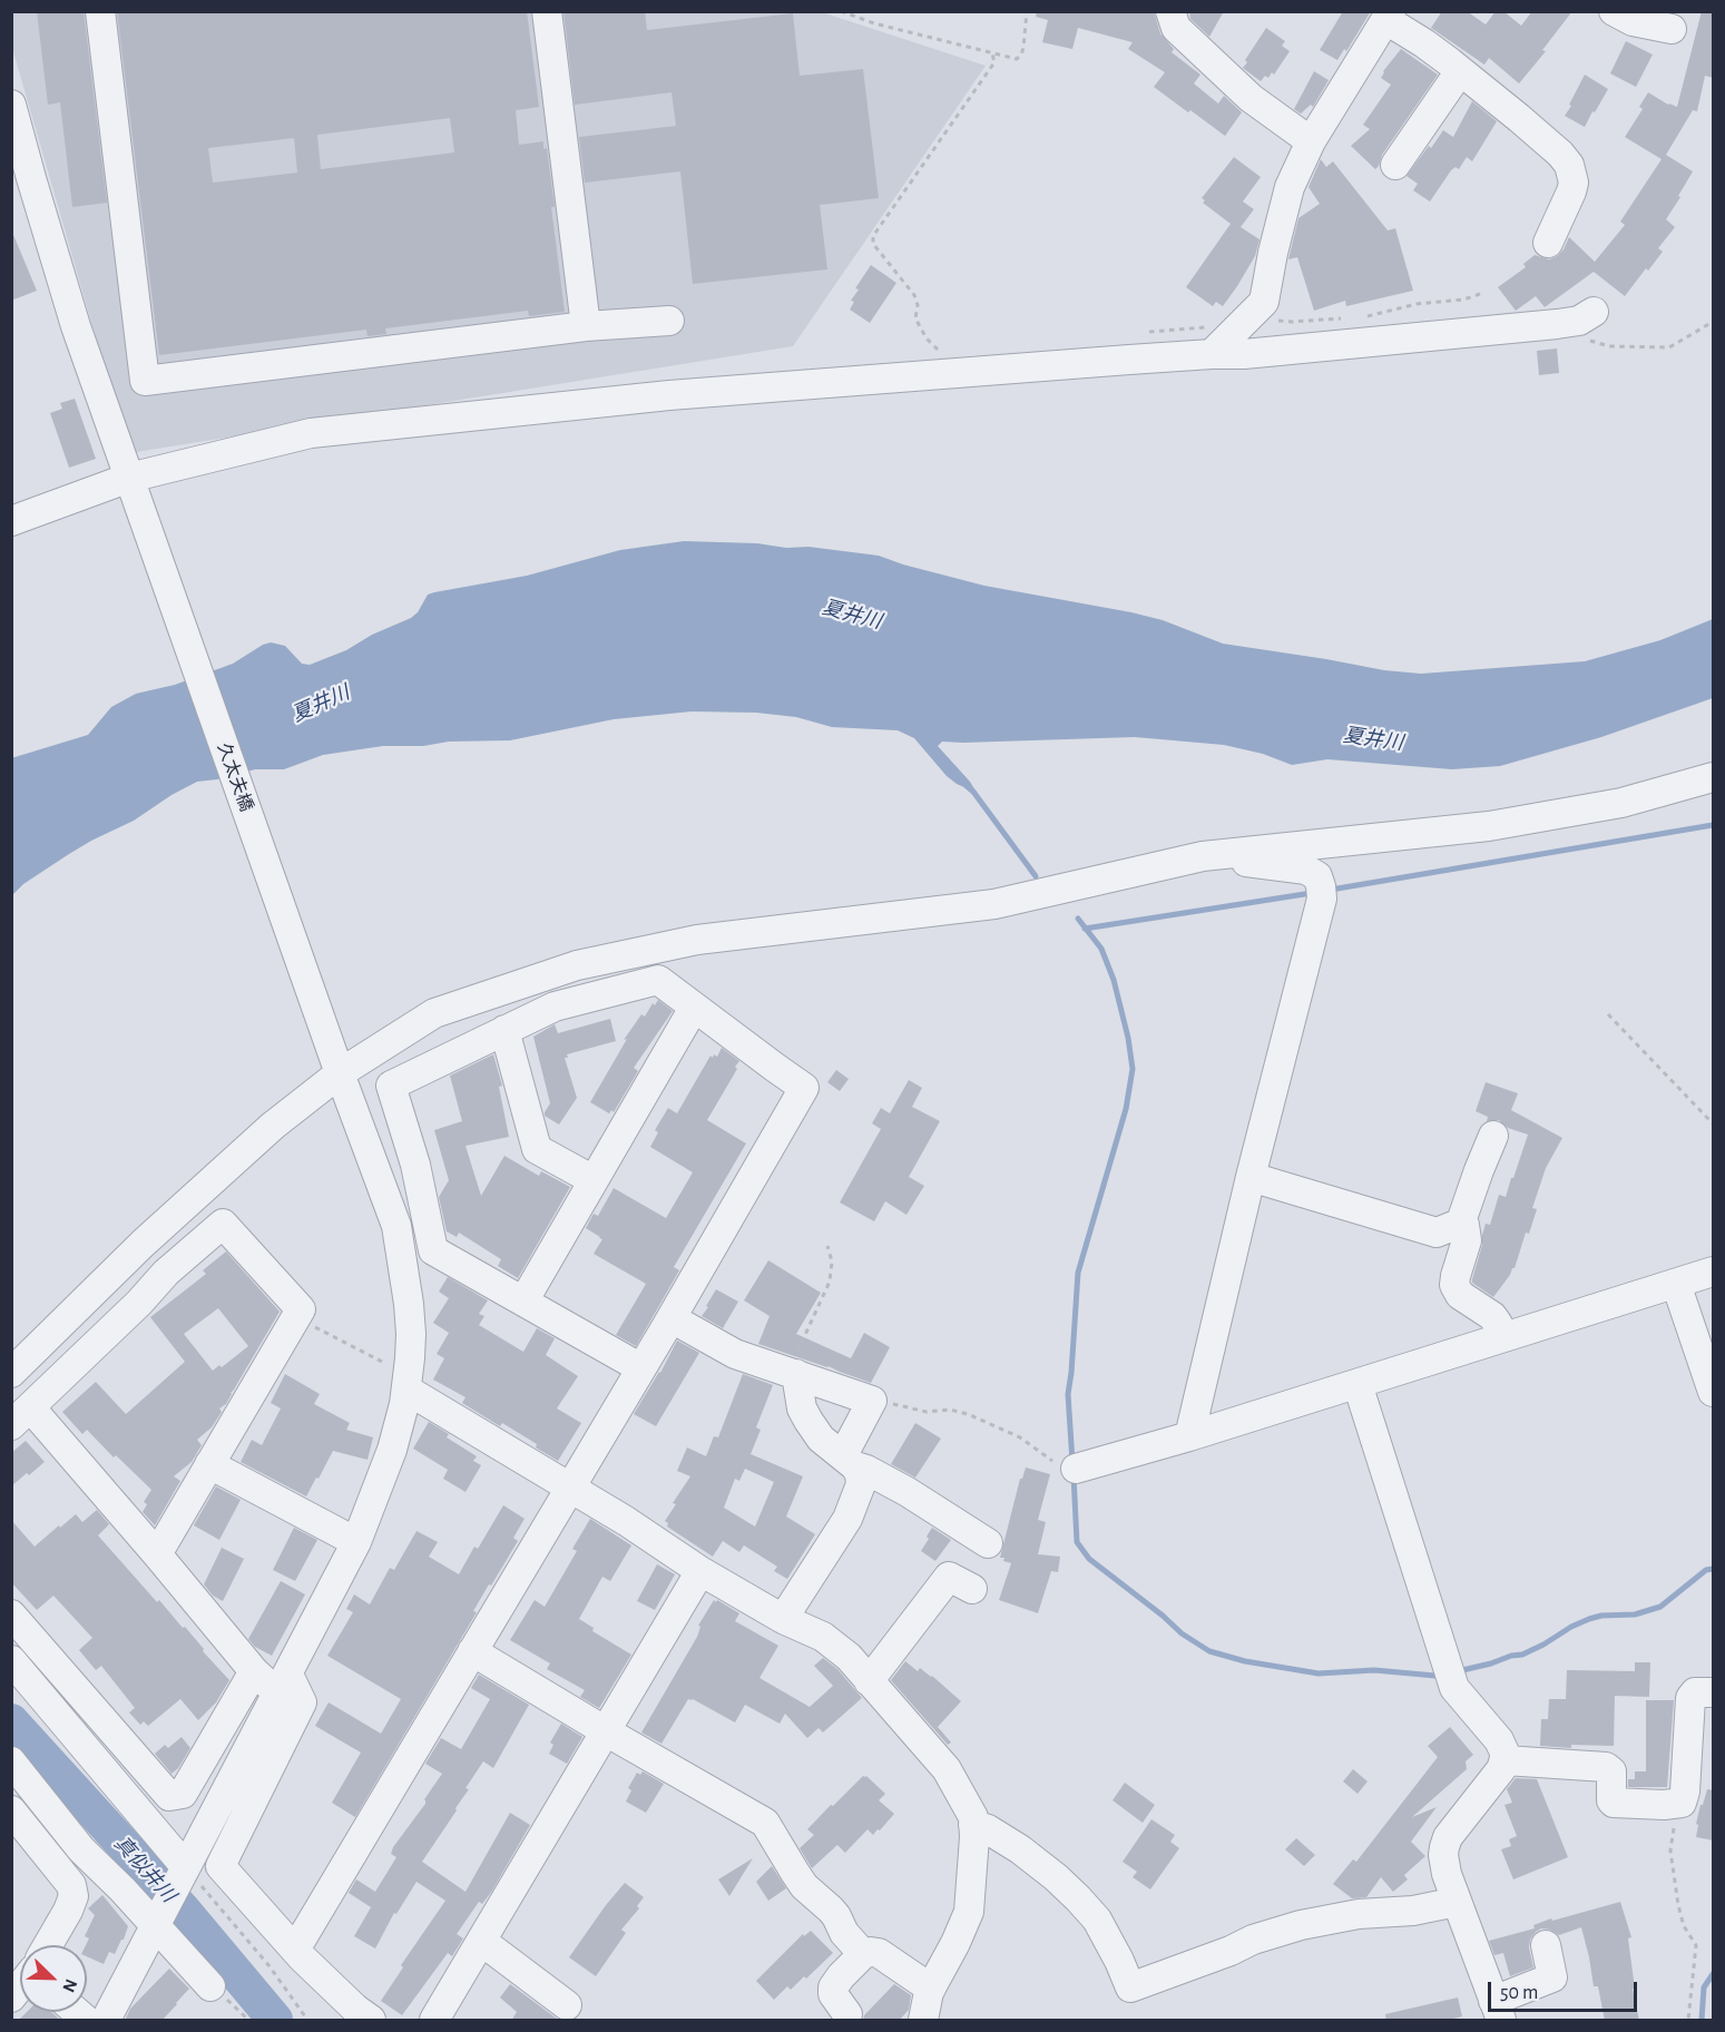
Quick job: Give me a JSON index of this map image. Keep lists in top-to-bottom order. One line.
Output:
{"streets":{"street":["久太夫橋"]},"water":["夏井川","真似井川"],"scale_bar":"50 m","north":"bottom right"}
